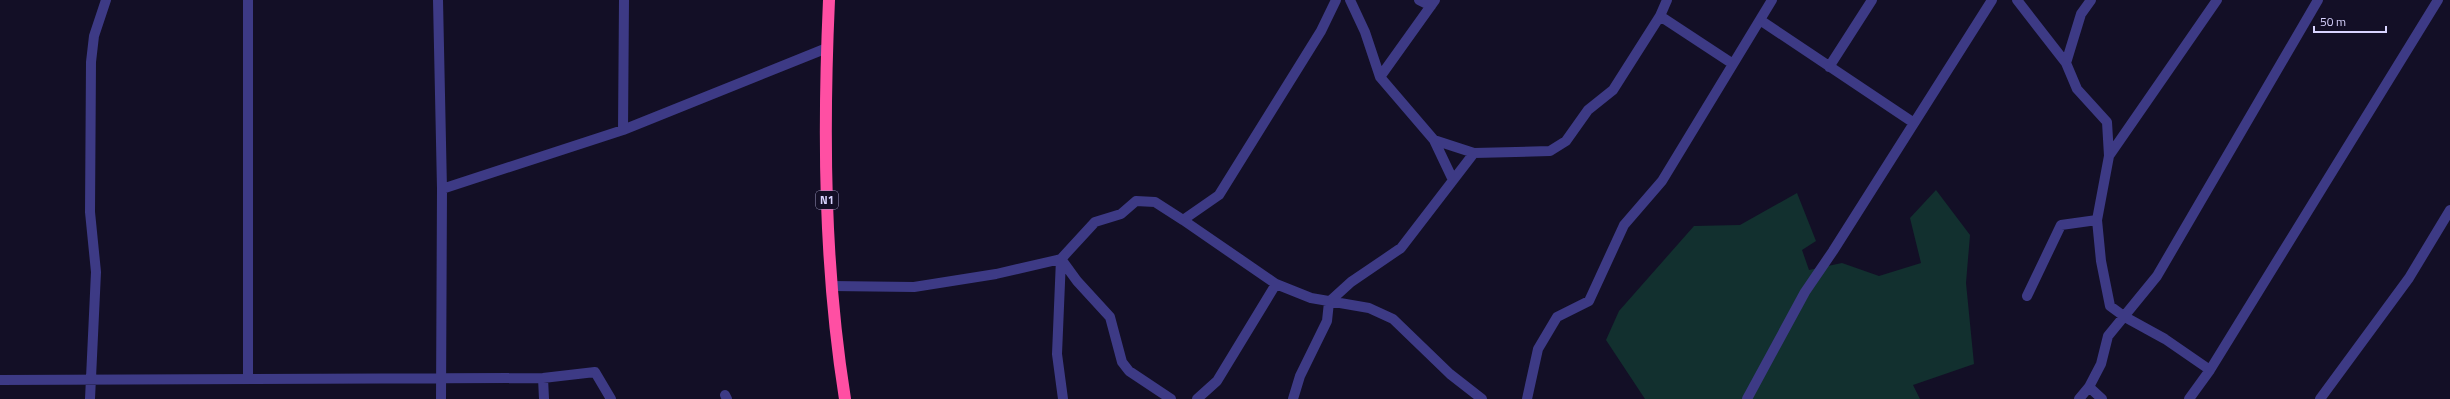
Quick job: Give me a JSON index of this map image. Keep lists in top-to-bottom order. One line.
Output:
{"streets":{"highway":["N1"]},"scale_bar":"50 m"}
